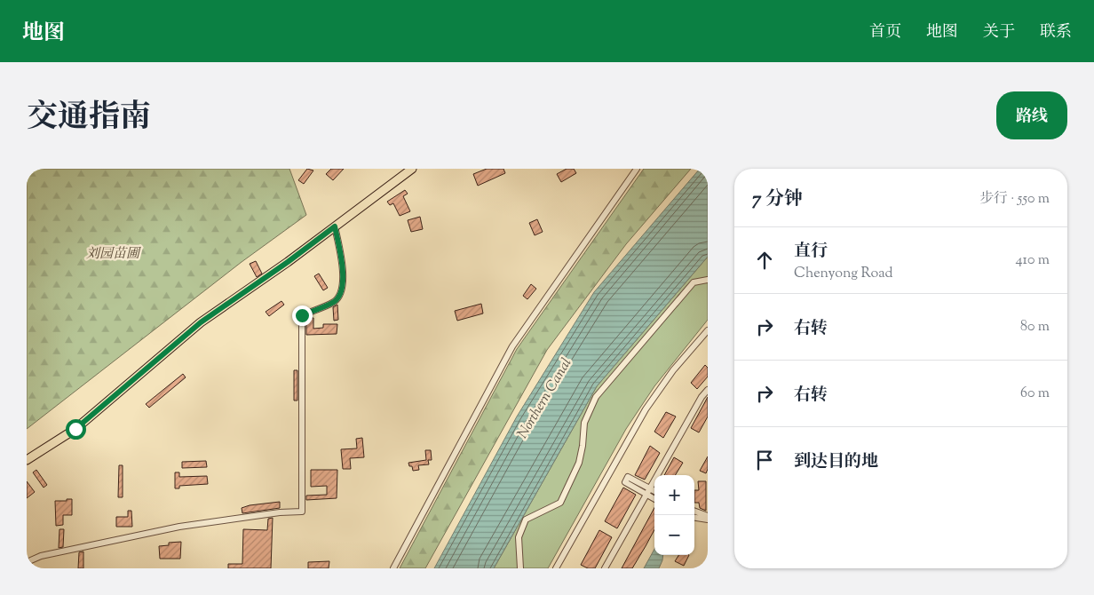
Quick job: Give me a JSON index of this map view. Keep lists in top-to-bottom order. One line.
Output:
{"water":["Northern Canal"],"parks":["刘园苗圃"],"page":{"header":"地图","nav":["首页","地图","关于","联系"],"title":"交通指南","buttons":"路线","heading":["7 分钟","步行 · 550 m"],"list":[["直行","Chenyong Road","410 m"],["右转","80 m"],["右转","60 m"],"到达目的地"],"map_buttons":["+","−"]}}
